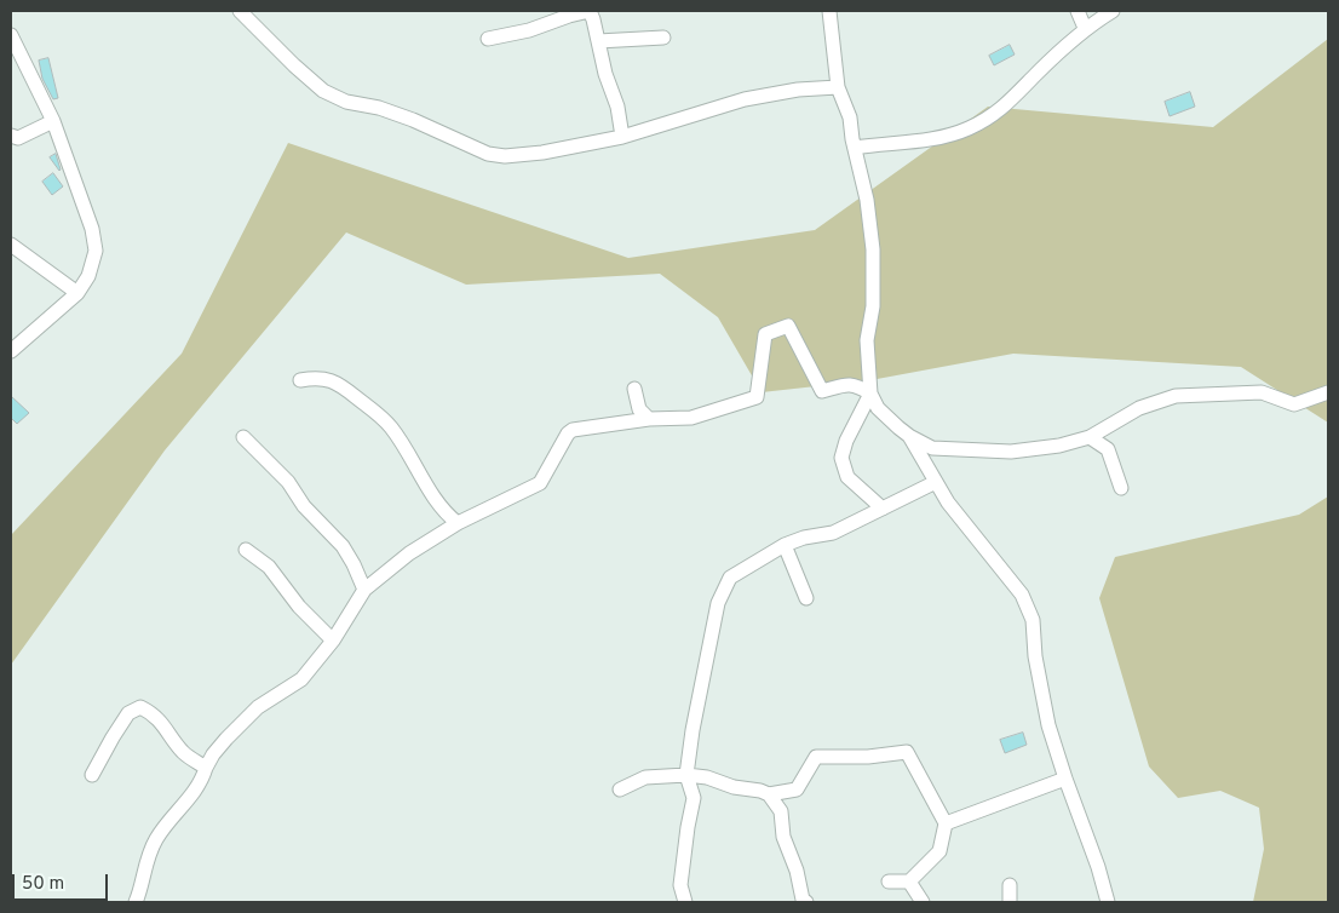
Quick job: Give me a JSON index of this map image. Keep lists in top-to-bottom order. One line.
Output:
{"scale_bar":"50 m"}
